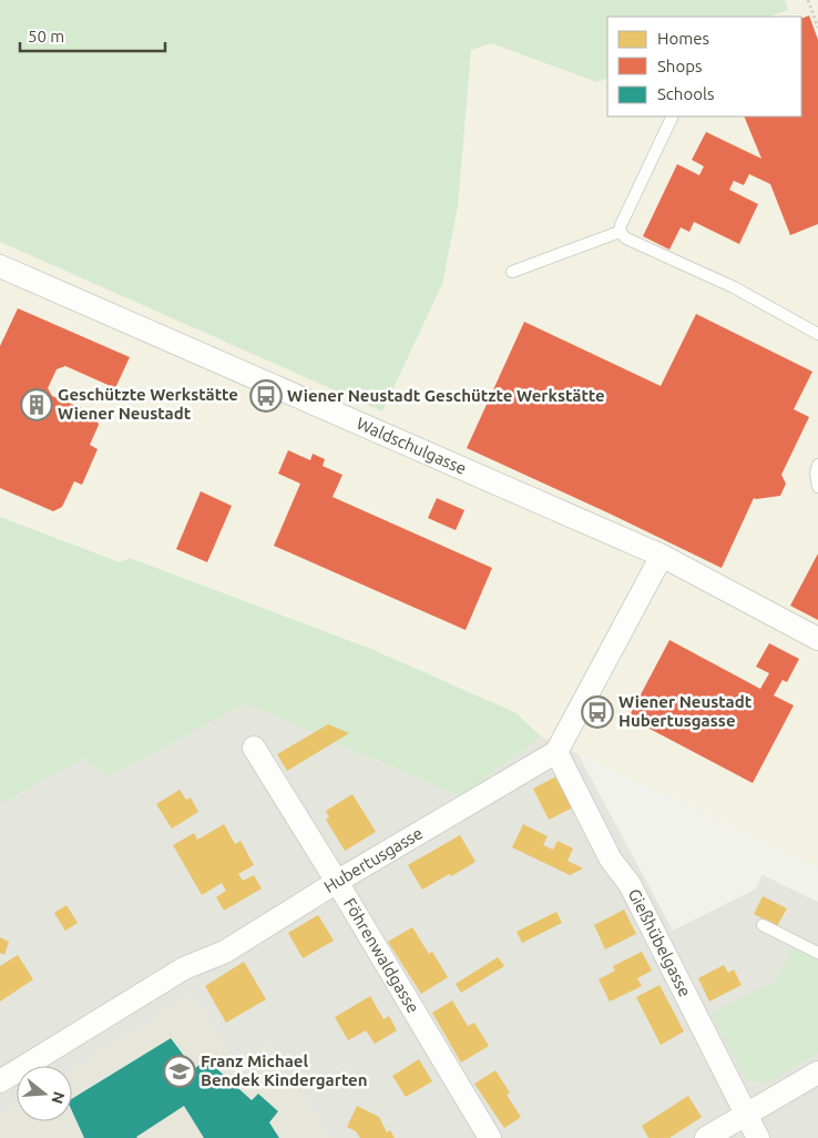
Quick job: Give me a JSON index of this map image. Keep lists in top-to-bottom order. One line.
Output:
{"streets":{"street":["Waldschulgasse","Hubertusgasse","Gießhübelgasse","Föhrenwaldgasse"]},"crossings":[["Hubertusgasse","Gießhübelgasse"],["Hubertusgasse","Föhrenwaldgasse"]],"places":{"bus stop":["Wiener Neustadt Geschützte Werkstätte","Wiener Neustadt Hubertusgasse"],"building":["Geschützte Werkstätte Wiener Neustadt"],"school or university":["Franz Michael Bendek Kindergarten"]},"legend":["Homes","Shops","Schools"],"scale_bar":"50 m","north":"right"}
